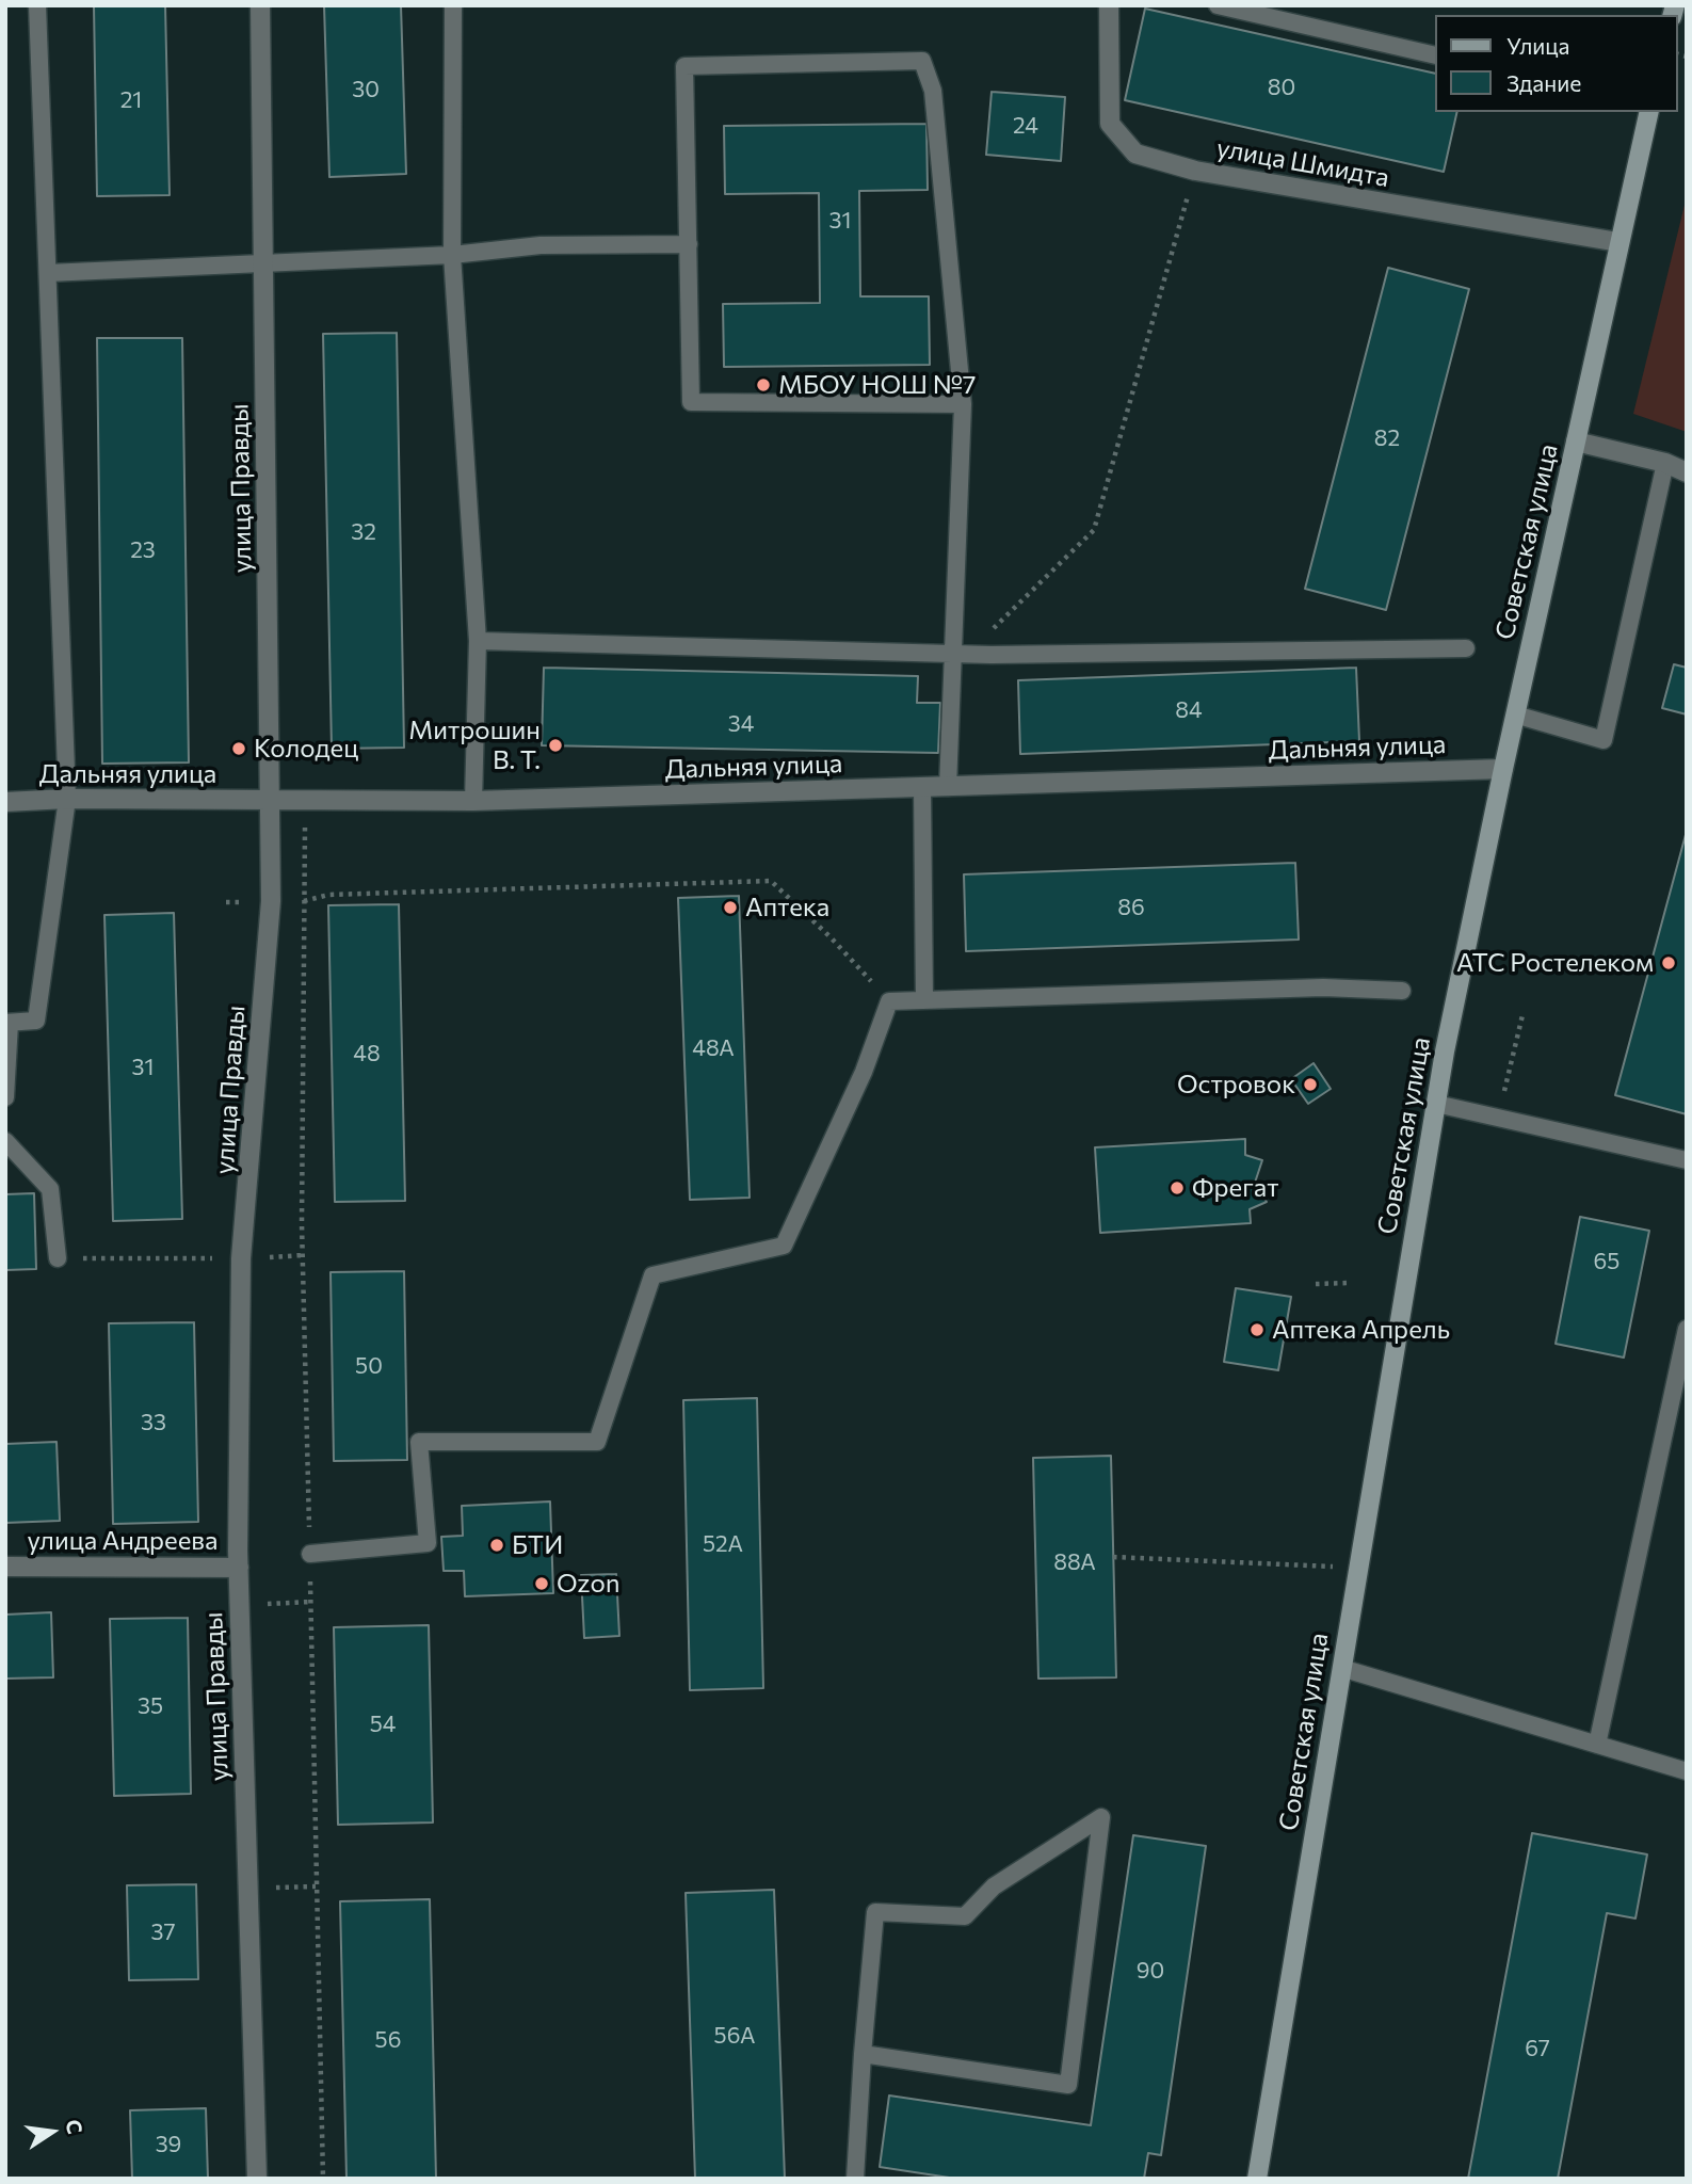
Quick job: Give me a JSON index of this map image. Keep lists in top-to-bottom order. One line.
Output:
{"streets":{"main road":["Советская улица"],"street":["улица Шмидта","улица Правды","Дальняя улица","улица Андреева"]},"crossings":[["улица Шмидта","Советская улица"],["улица Правды","Дальняя улица"],["улица Правды","улица Андреева"],["Советская улица","Дальняя улица"]],"places":["МБОУ НОШ №7","Митрошин В. Т.","Колодец","Аптека","АТС Ростелеком","Островок","Фрегат","Аптека Апрель","БТИ","Ozon"],"house_numbers":["80","30","21","24","31","82","32","23","84","34","86","48А","48","31","65","50","33","52А","88А","35","54","37","90","56А","56","67","39"],"legend":["Улица","Здание"],"north":"right"}
